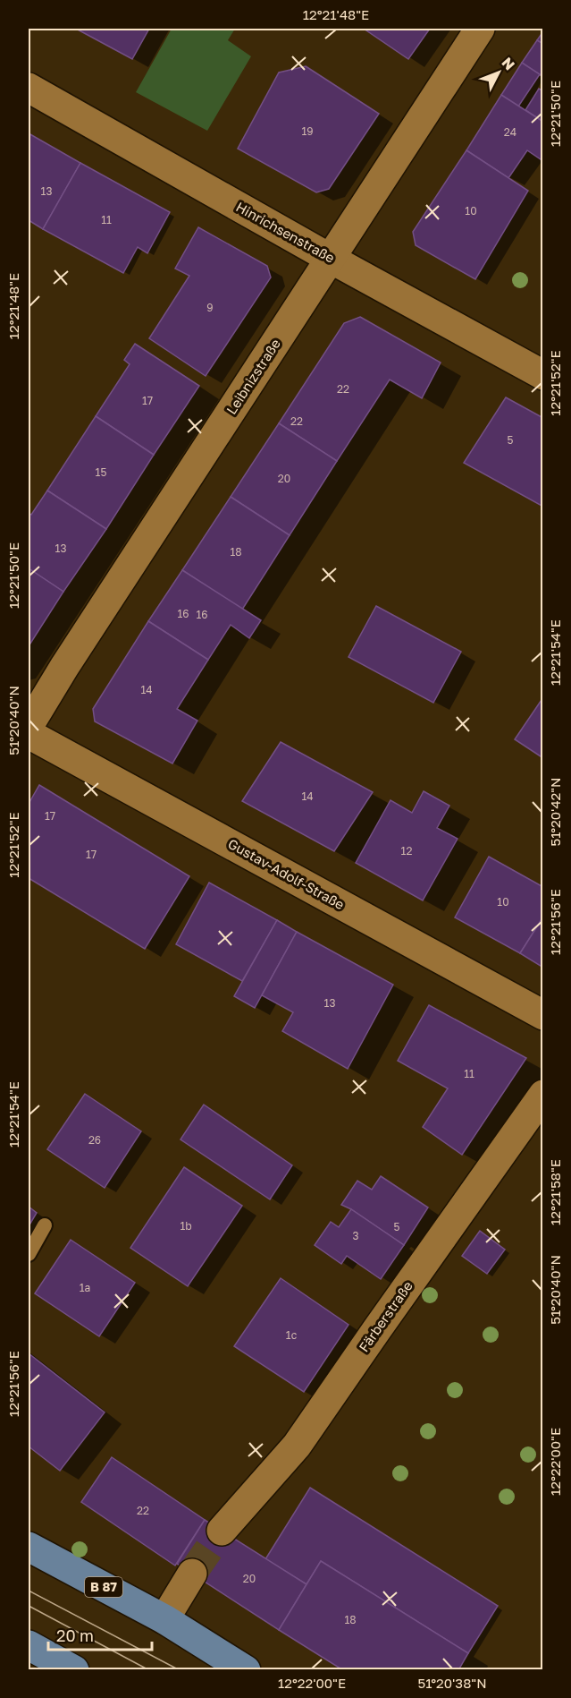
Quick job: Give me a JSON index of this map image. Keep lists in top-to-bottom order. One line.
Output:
{"streets":{"main road":["B 87"],"street":["Hinrichsenstraße","Leibnizstraße","Gustav-Adolf-Straße","Färberstraße"]},"crossings":[["Hinrichsenstraße","Leibnizstraße"]],"house_numbers":["19","24","13","10","11","9","22","17","22","5","15","20","13","18","16","16","14","14","17","12","17","10","13","11","26","1b","5","3","1a","1c","22","20","18"],"scale_bar":"20 m","north":"top right","coordinates":["12°21'48\"E","12°21'50\"E","12°21'52\"E","12°21'54\"E","51°20'40\"N","51°20'42\"N","12°21'56\"E","12°21'58\"E","12°22'00\"E","51°20'38\"N"]}
